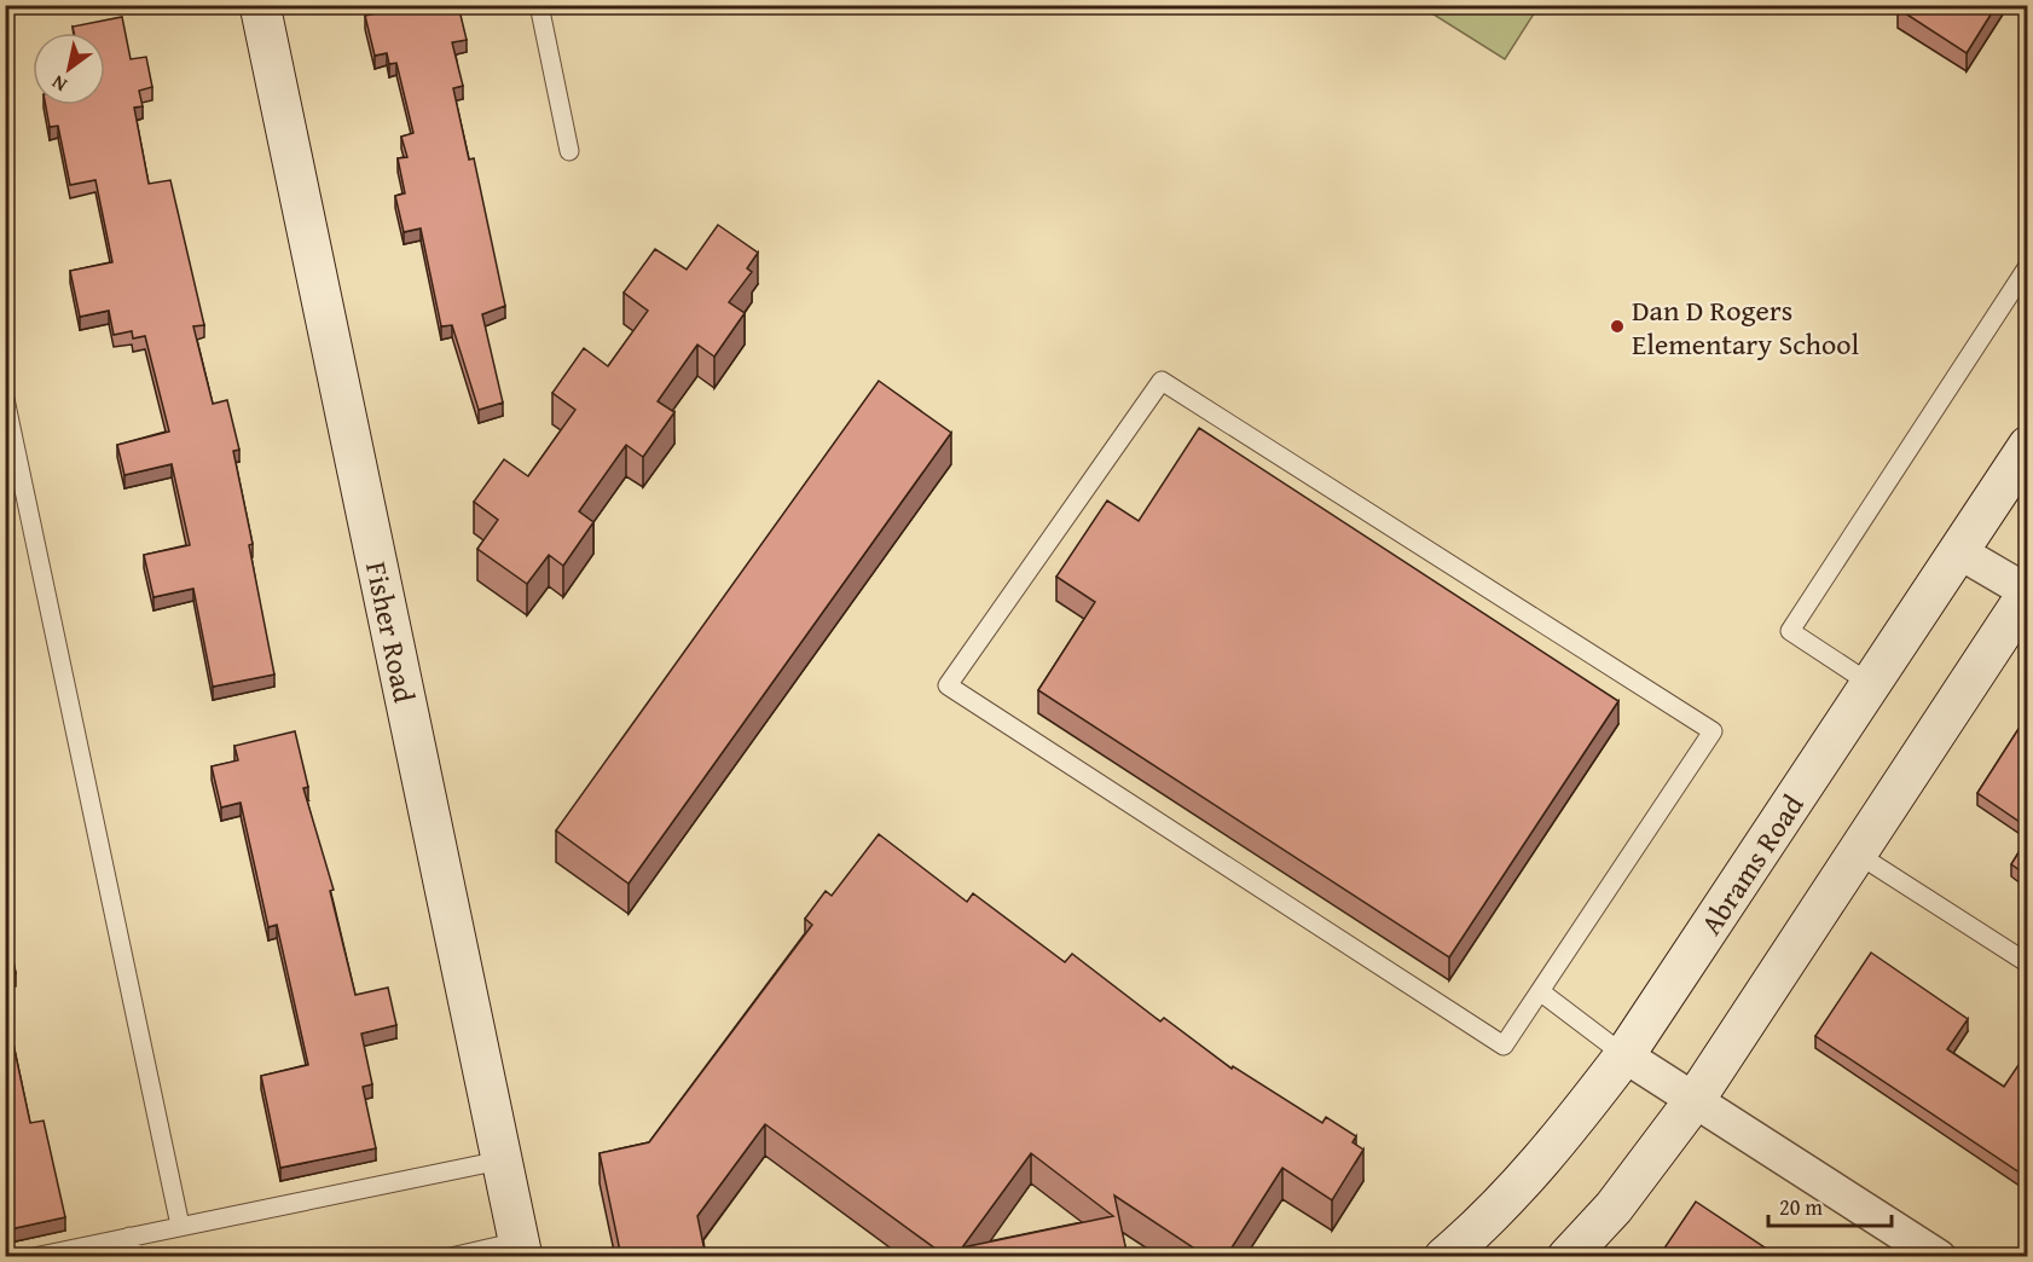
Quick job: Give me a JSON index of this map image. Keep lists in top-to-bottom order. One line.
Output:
{"streets":{"main road":["Fisher Road","Abrams Road"]},"places":["Dan D Rogers Elementary School"],"scale_bar":"20 m","north":"bottom left"}
